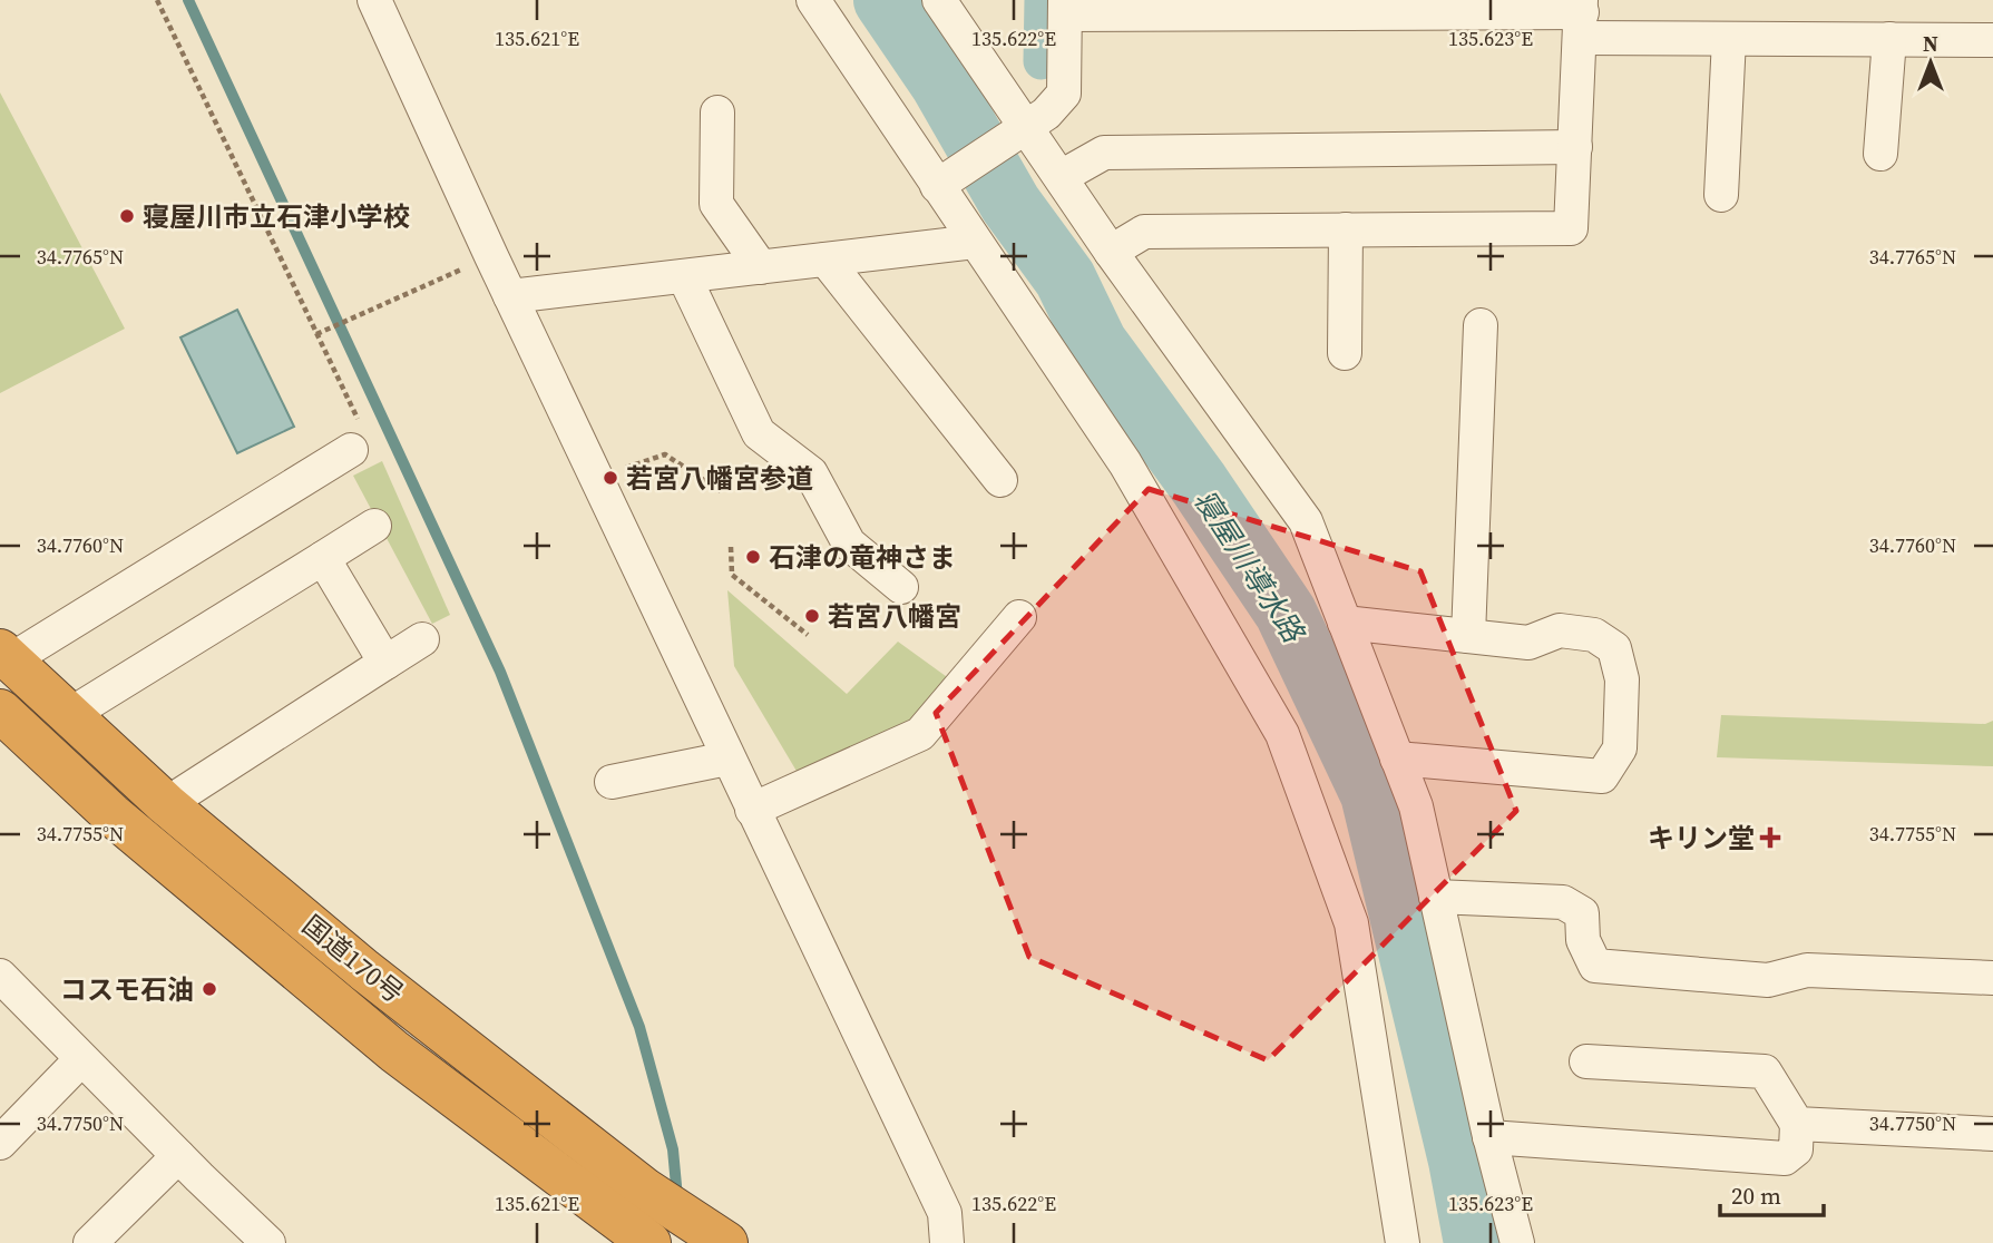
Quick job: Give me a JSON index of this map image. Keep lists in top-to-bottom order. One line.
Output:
{"streets":{"highway":["国道170号"]},"water":["寝屋川導水路"],"places":{"other":["寝屋川市立石津小学校","若宮八幡宮参道","石津の竜神さま","若宮八幡宮","コスモ石油"],"health":["キリン堂"]},"scale_bar":"20 m","north":"top","coordinates":["135.621°E","135.622°E","135.623°E","34.7765°N","34.7760°N","34.7755°N","34.7750°N"]}
